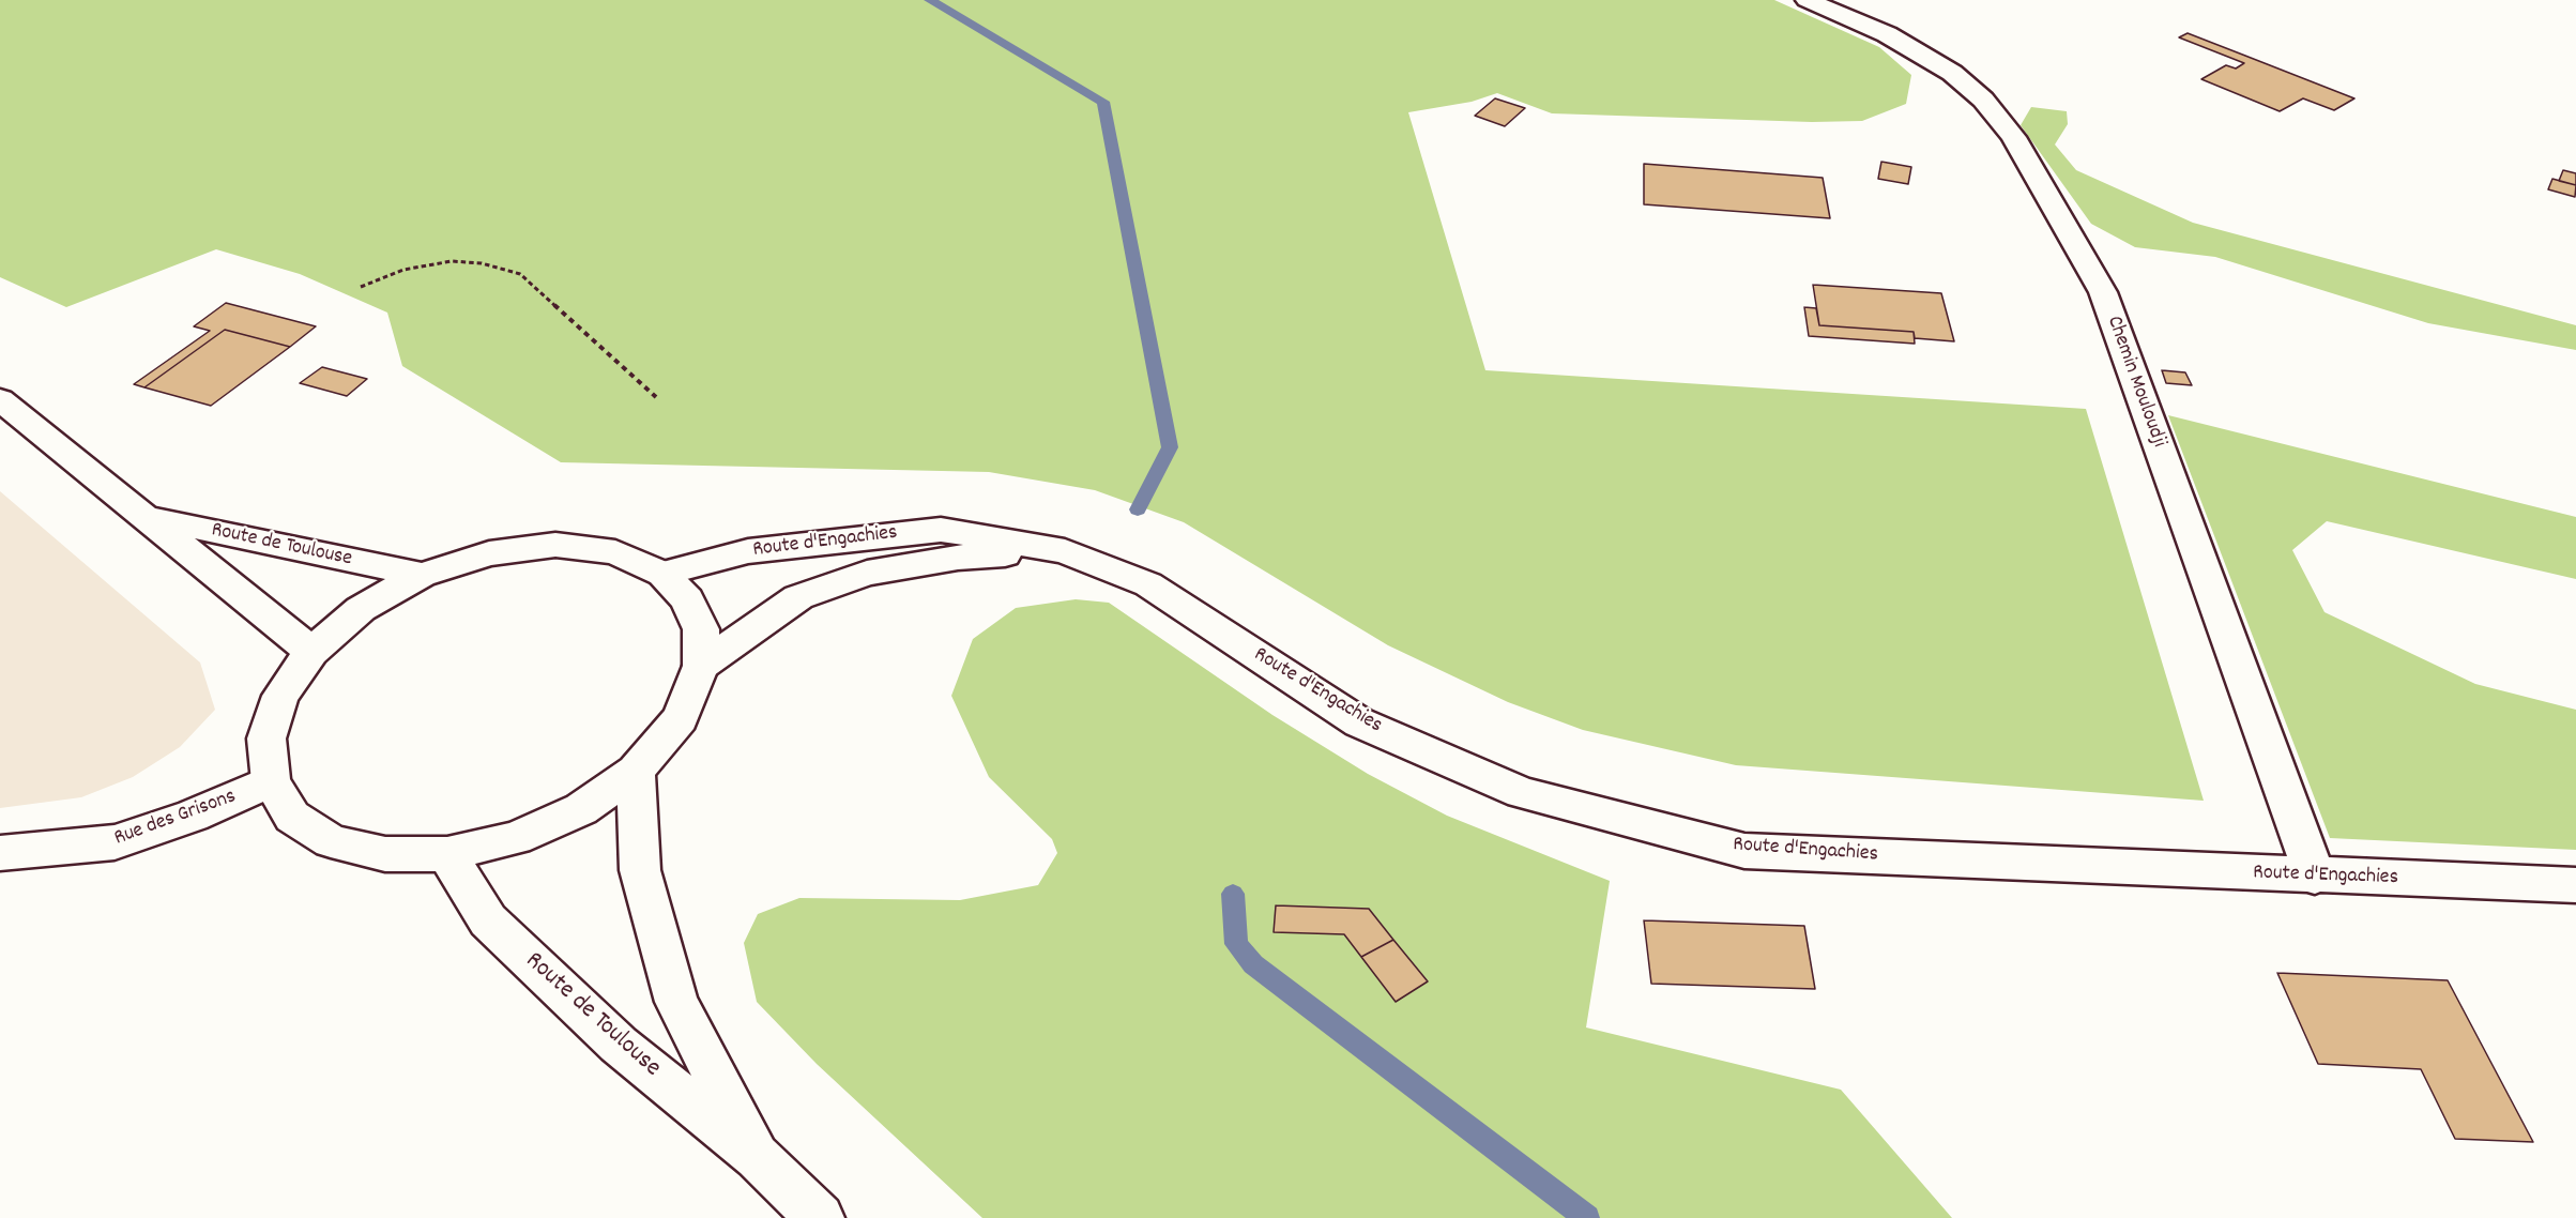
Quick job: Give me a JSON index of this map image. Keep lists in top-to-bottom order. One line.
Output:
{"streets":{"street":["Chemin Mouloudji","Route d'Engachies","Route de Toulouse","Rue des Grisons"]},"crossings":[["Chemin Mouloudji","Route d'Engachies"]]}
